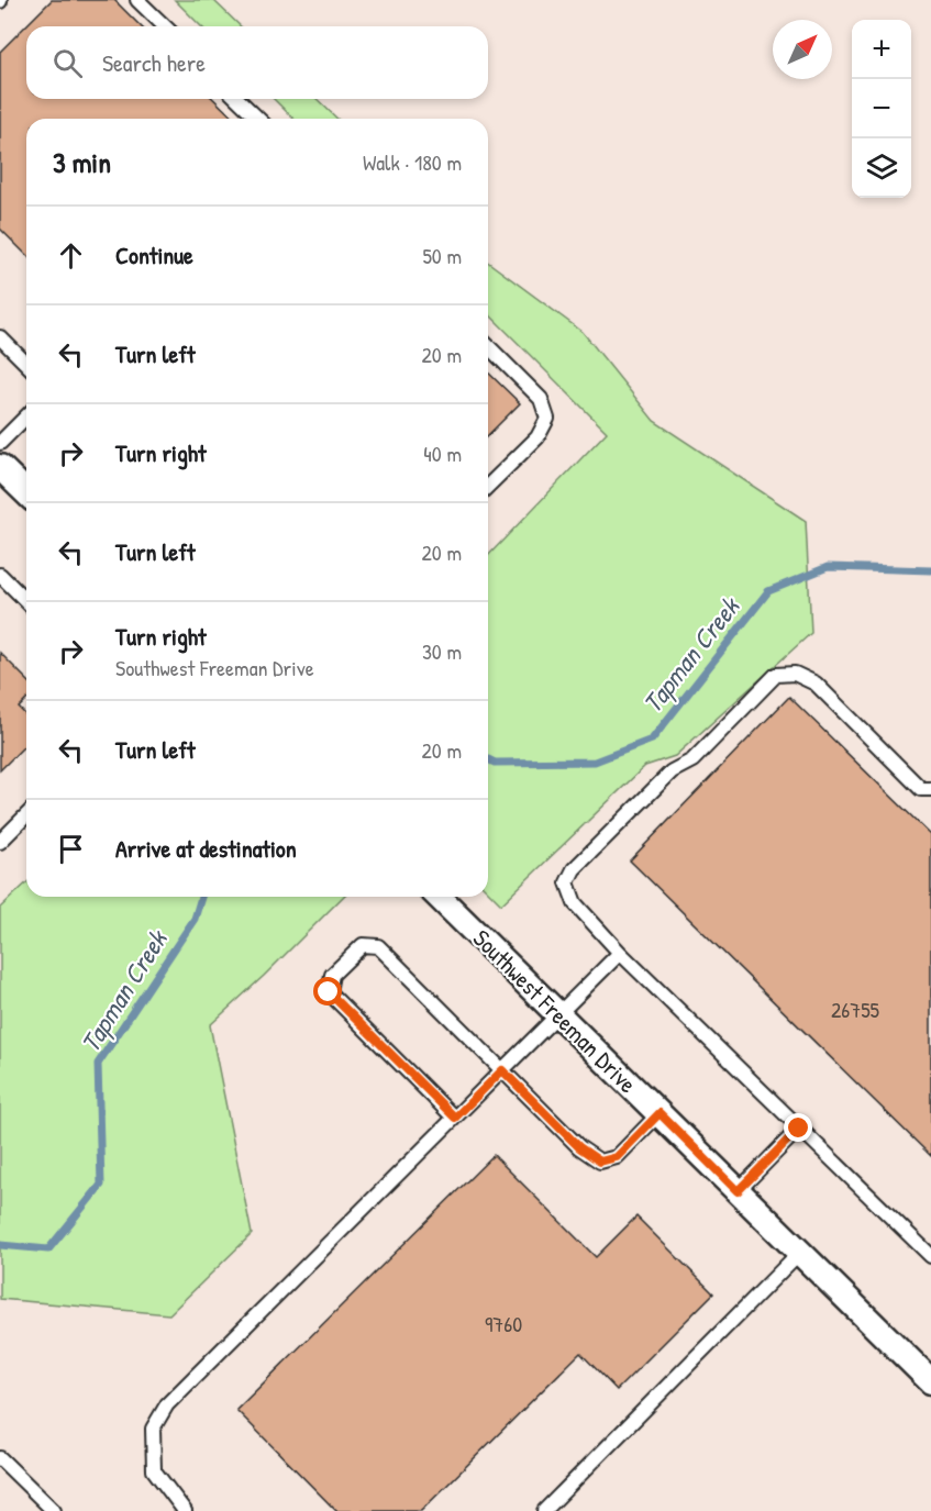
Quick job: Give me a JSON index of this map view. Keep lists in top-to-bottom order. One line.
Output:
{"streets":{"street":["Southwest Freeman Drive"]},"water":["Tapman Creek"],"house_numbers":["26755","9760"],"north":"top right","page":{"map_buttons":["+","−"],"search":"Search here","heading":["3 min","Walk · 180 m"],"list":[["Continue","50 m"],["Turn left","20 m"],["Turn right","40 m"],["Turn left","20 m"],["Turn right","Southwest Freeman Drive","30 m"],["Turn left","20 m"],"Arrive at destination"]}}
